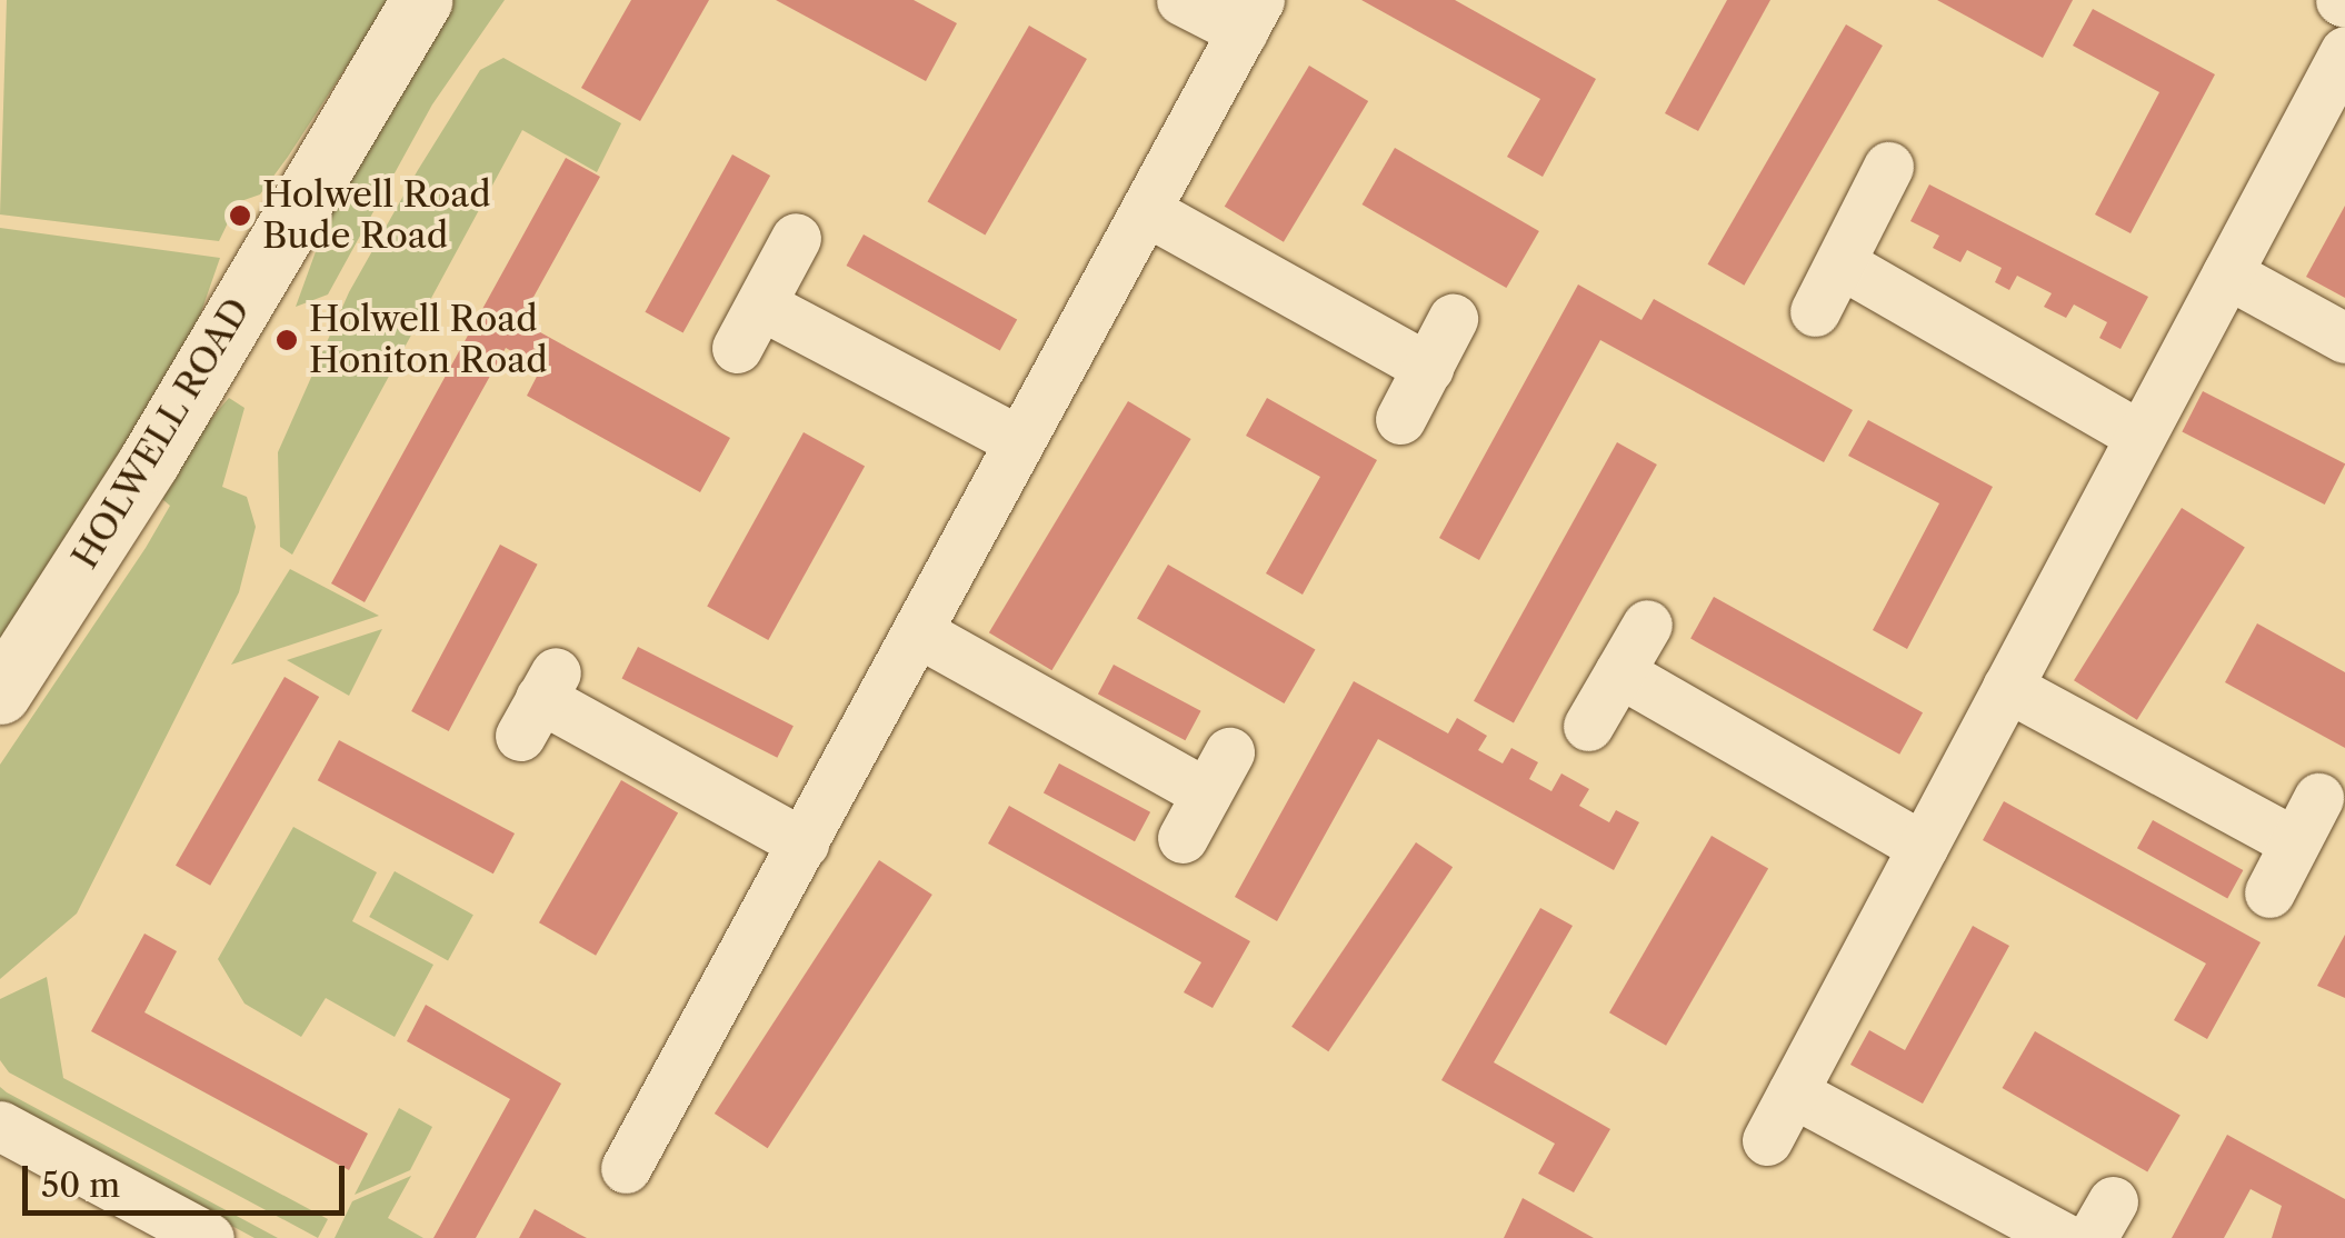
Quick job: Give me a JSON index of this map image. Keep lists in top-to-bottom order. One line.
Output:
{"streets":{"street":["HOLWELL ROAD"]},"places":["Holwell Road Bude Road","Holwell Road Honiton Road"],"scale_bar":"50 m"}
